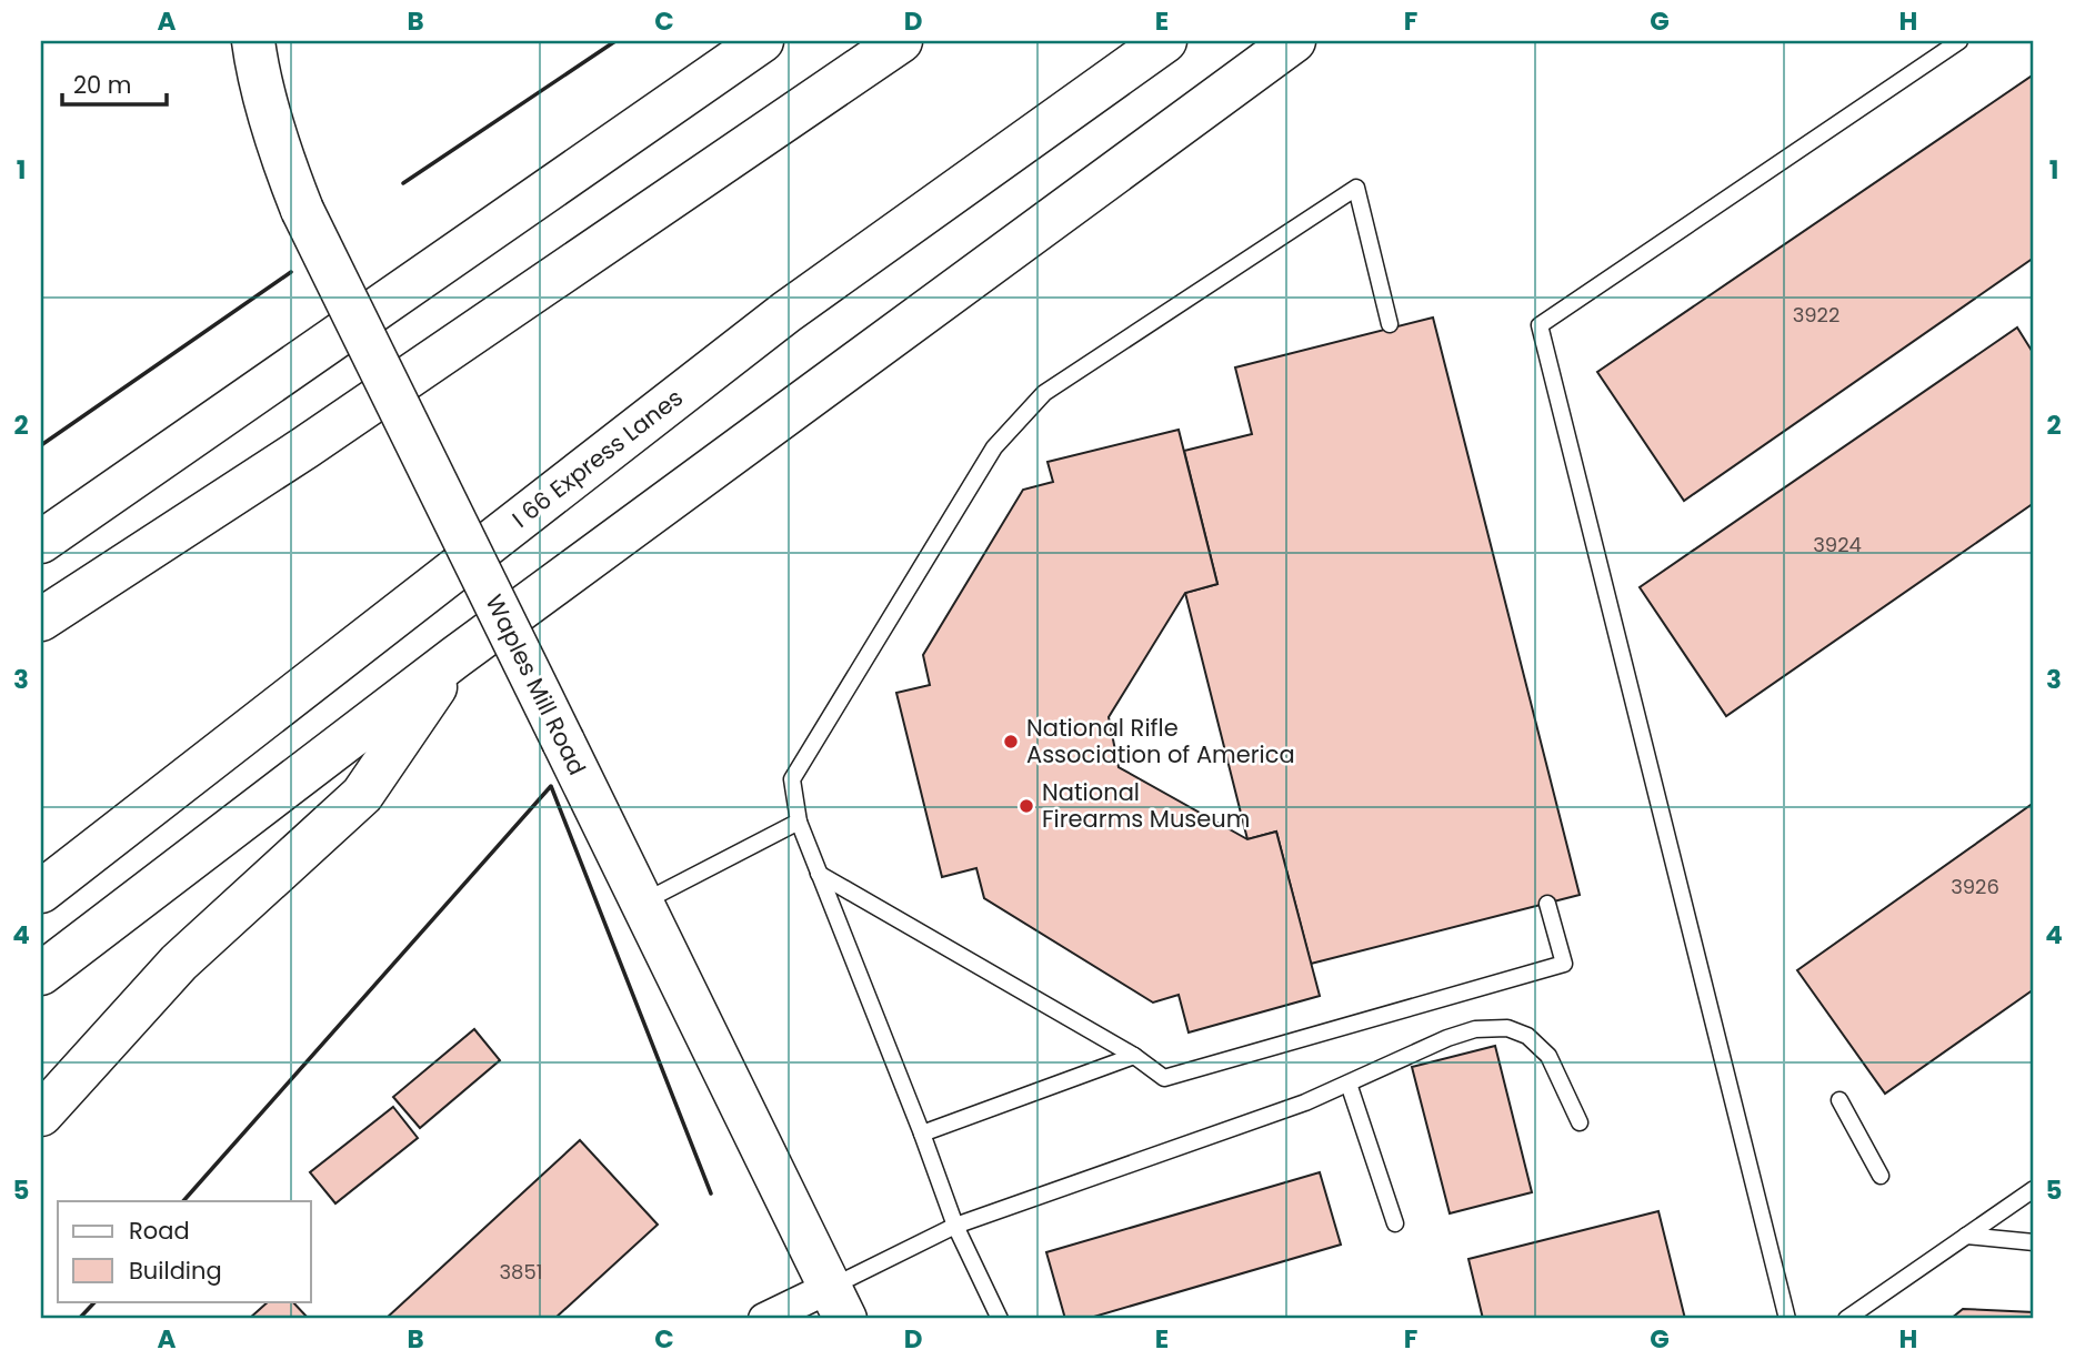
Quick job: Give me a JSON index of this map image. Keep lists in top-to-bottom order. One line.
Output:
{"streets":{"main road":["I 66 Express Lanes","Waples Mill Road"]},"places":["National Rifle Association of America","National Firearms Museum"],"house_numbers":["3922","3924","3926","3851"],"legend":["Road","Building"],"scale_bar":"20 m","grid":{"columns":["A","B","C","D","E","F","G","H"],"rows":["1","2","3","4","5"]}}
